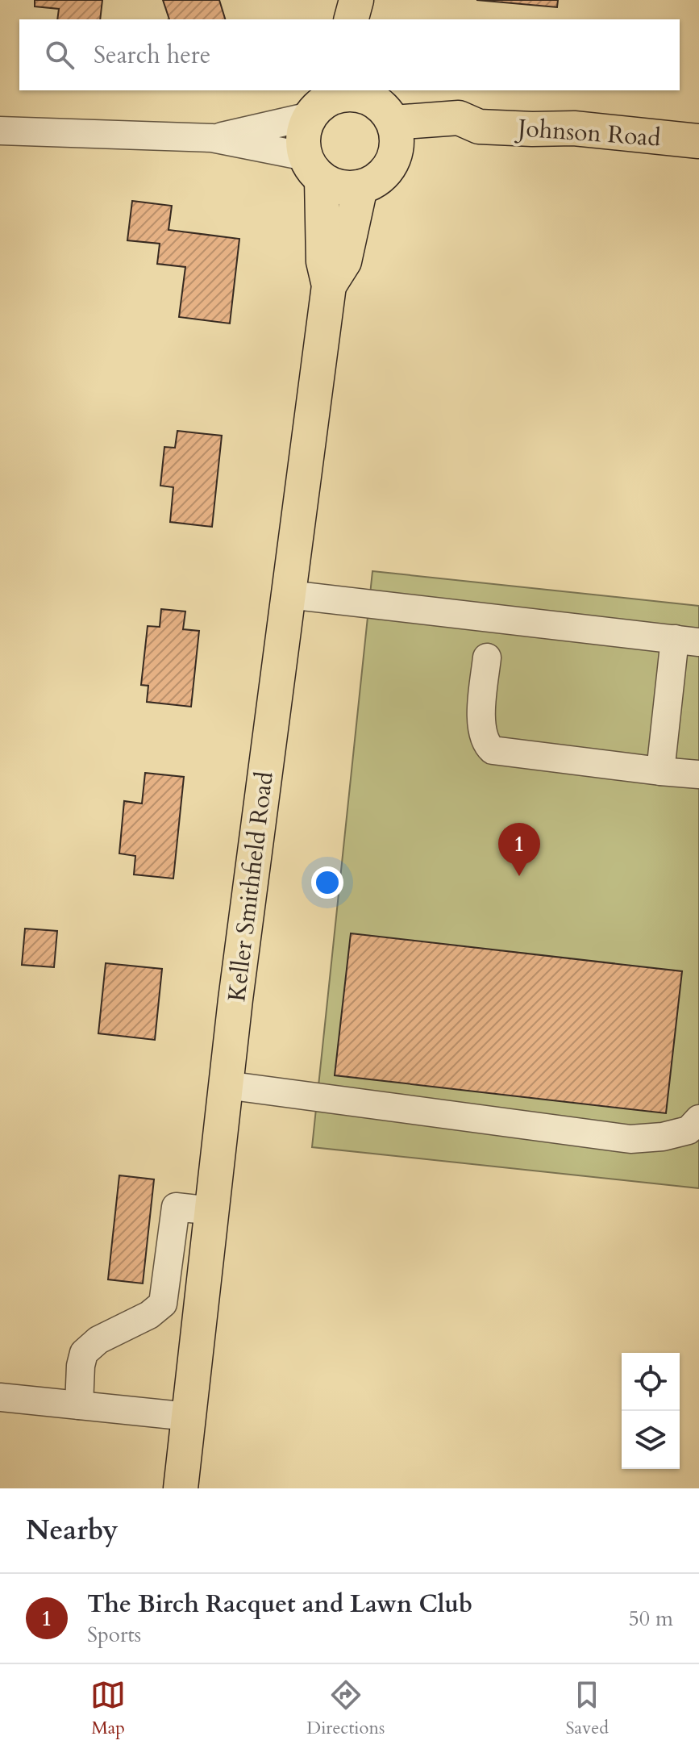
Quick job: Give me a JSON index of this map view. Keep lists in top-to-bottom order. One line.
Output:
{"streets":{"main road":["Johnson Road","Keller Smithfield Road"]},"page":{"search":"Search here","pins":"1","heading":"Nearby","list":[{"mark":"1","name":"The Birch Racquet and Lawn Club","note":"Sports","value":"50 m"}],"nav":["Map","Directions","Saved"]}}
